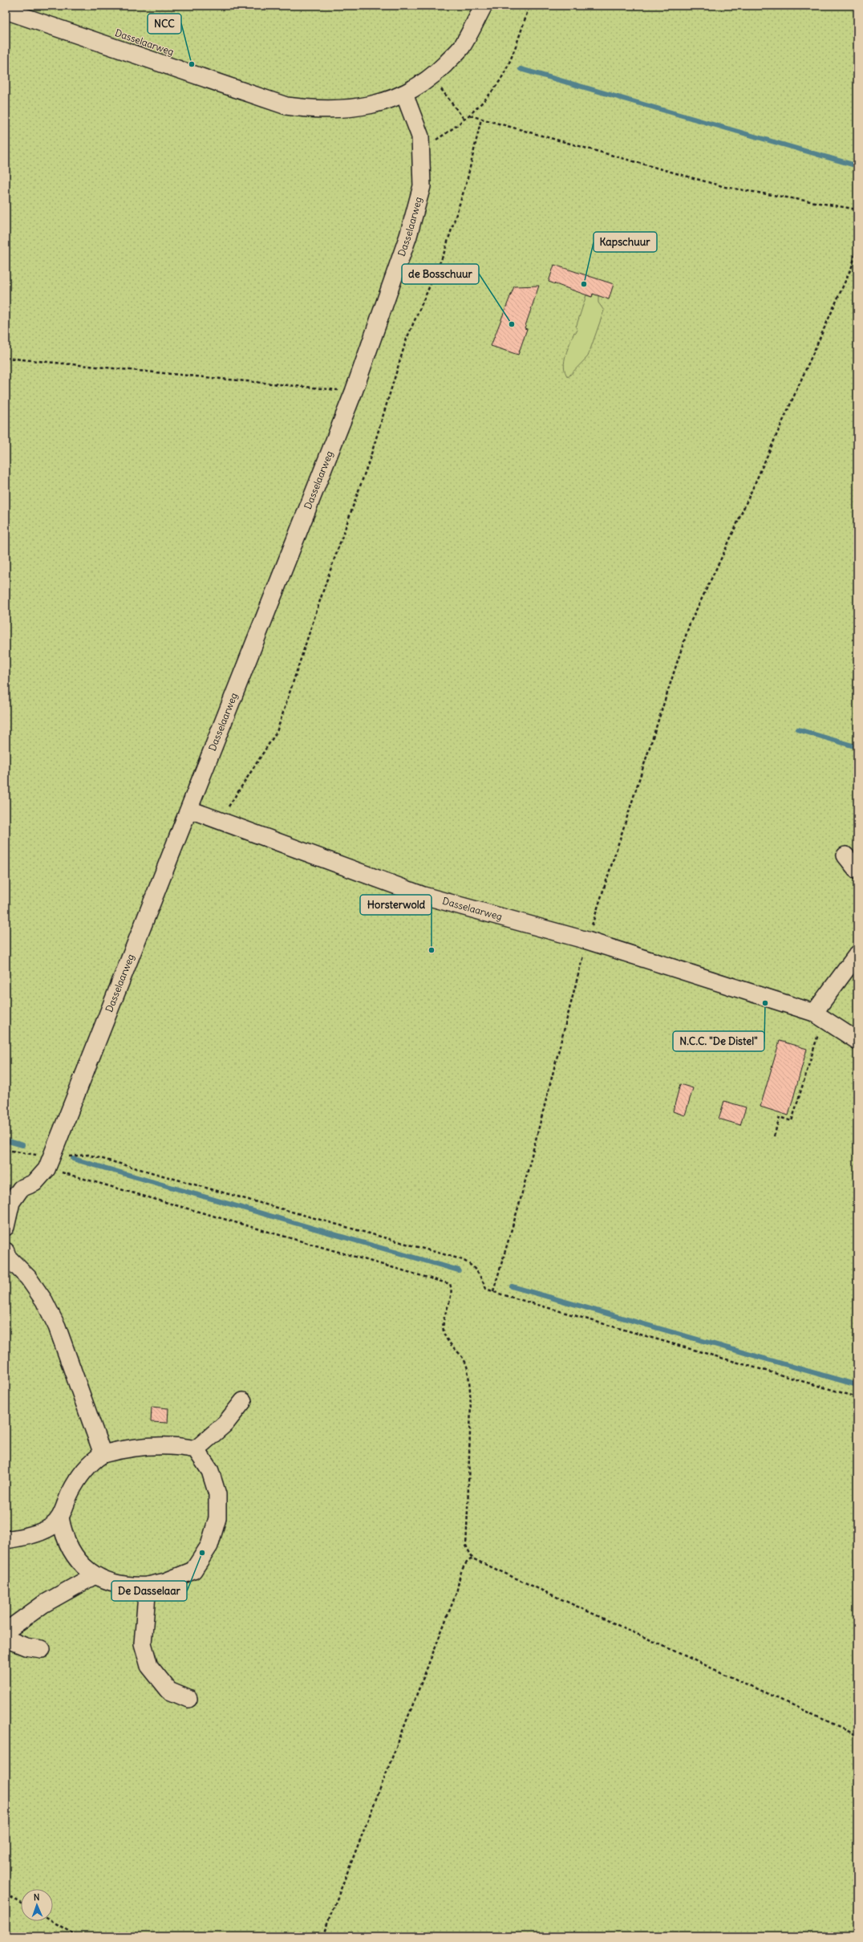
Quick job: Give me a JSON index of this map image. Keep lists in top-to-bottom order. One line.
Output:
{"streets":{"street":["Dasselaarweg"]},"places":["NCC","Kapschuur","de Bosschuur","Horsterwold","N.C.C. \"De Distel\"","De Dasselaar"],"north":"top"}
